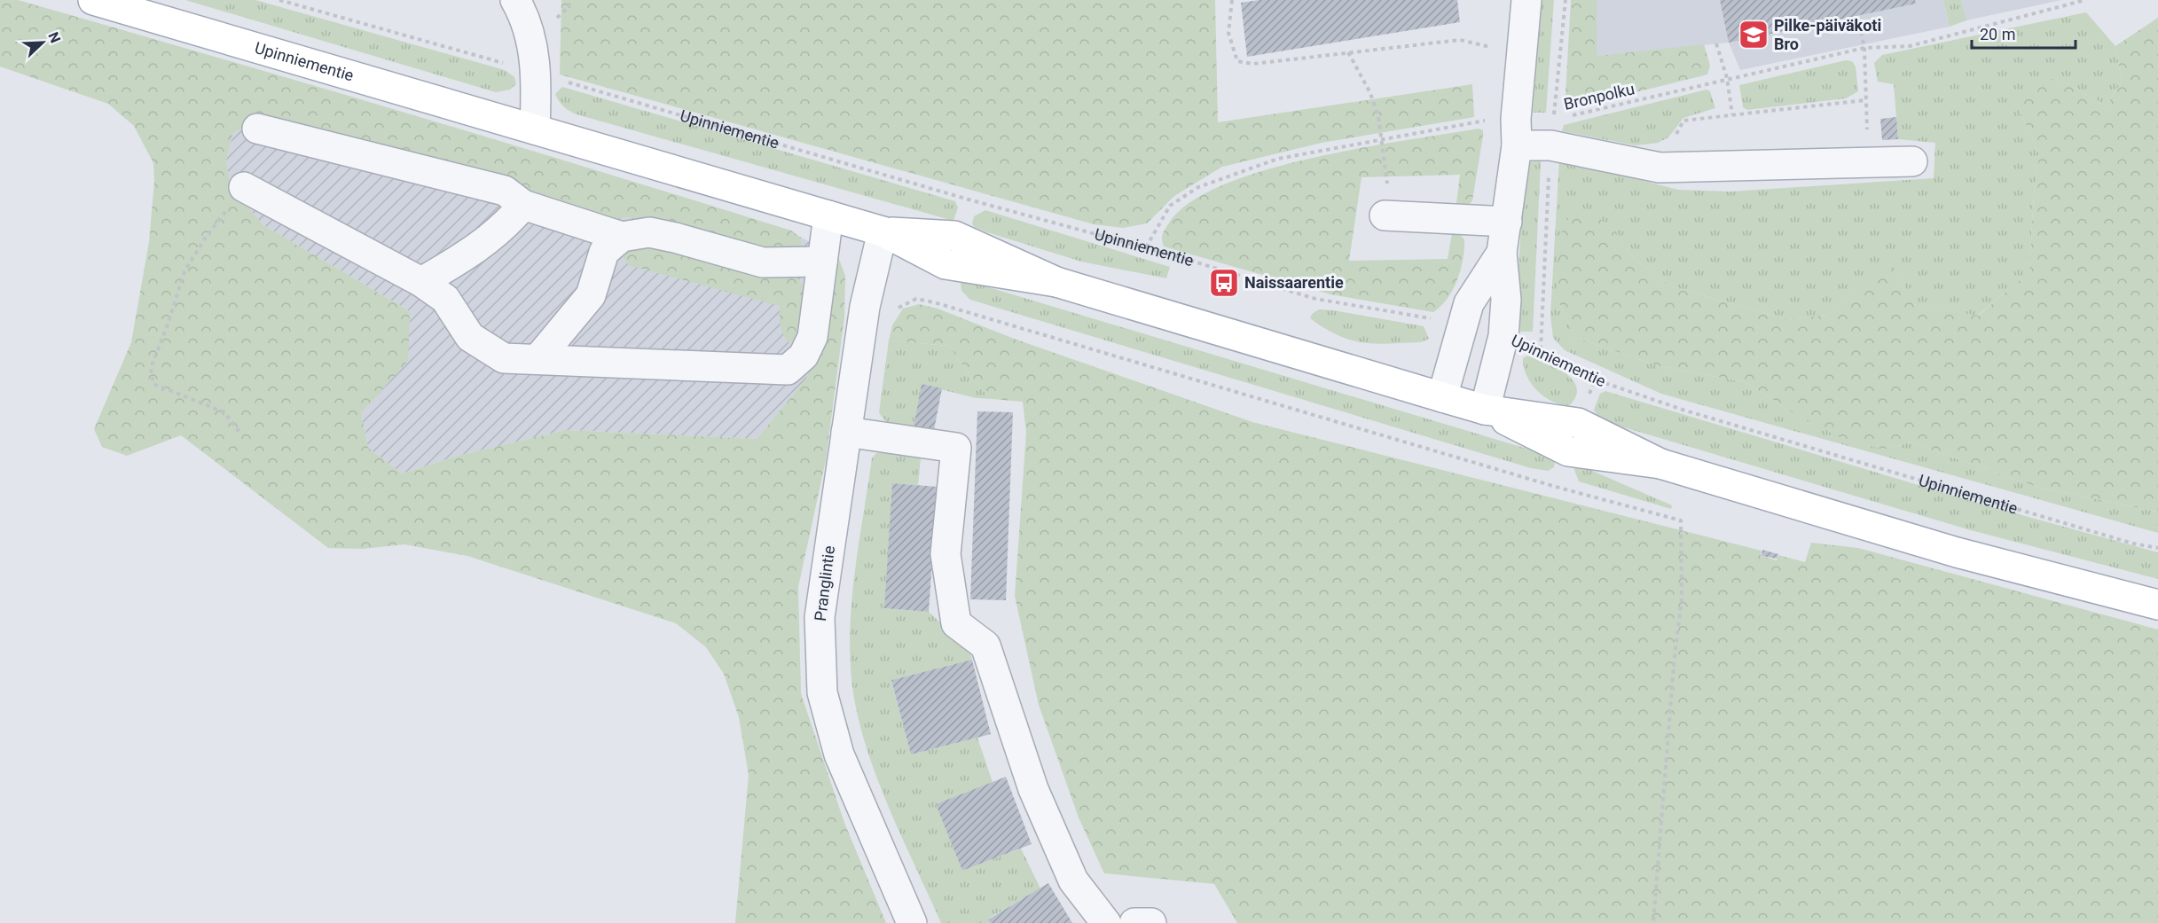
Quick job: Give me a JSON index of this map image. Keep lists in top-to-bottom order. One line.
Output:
{"streets":{"main road":["Upinniementie"],"street":["Pranglintie"],"path":["Bronpolku"]},"crossings":[["Upinniementie","Bronpolku"],["Upinniementie","Pranglintie"]],"places":{"school or university":["Pilke-päiväkoti Bro"],"bus stop":["Naissaarentie"]},"scale_bar":"20 m","north":"top right"}
